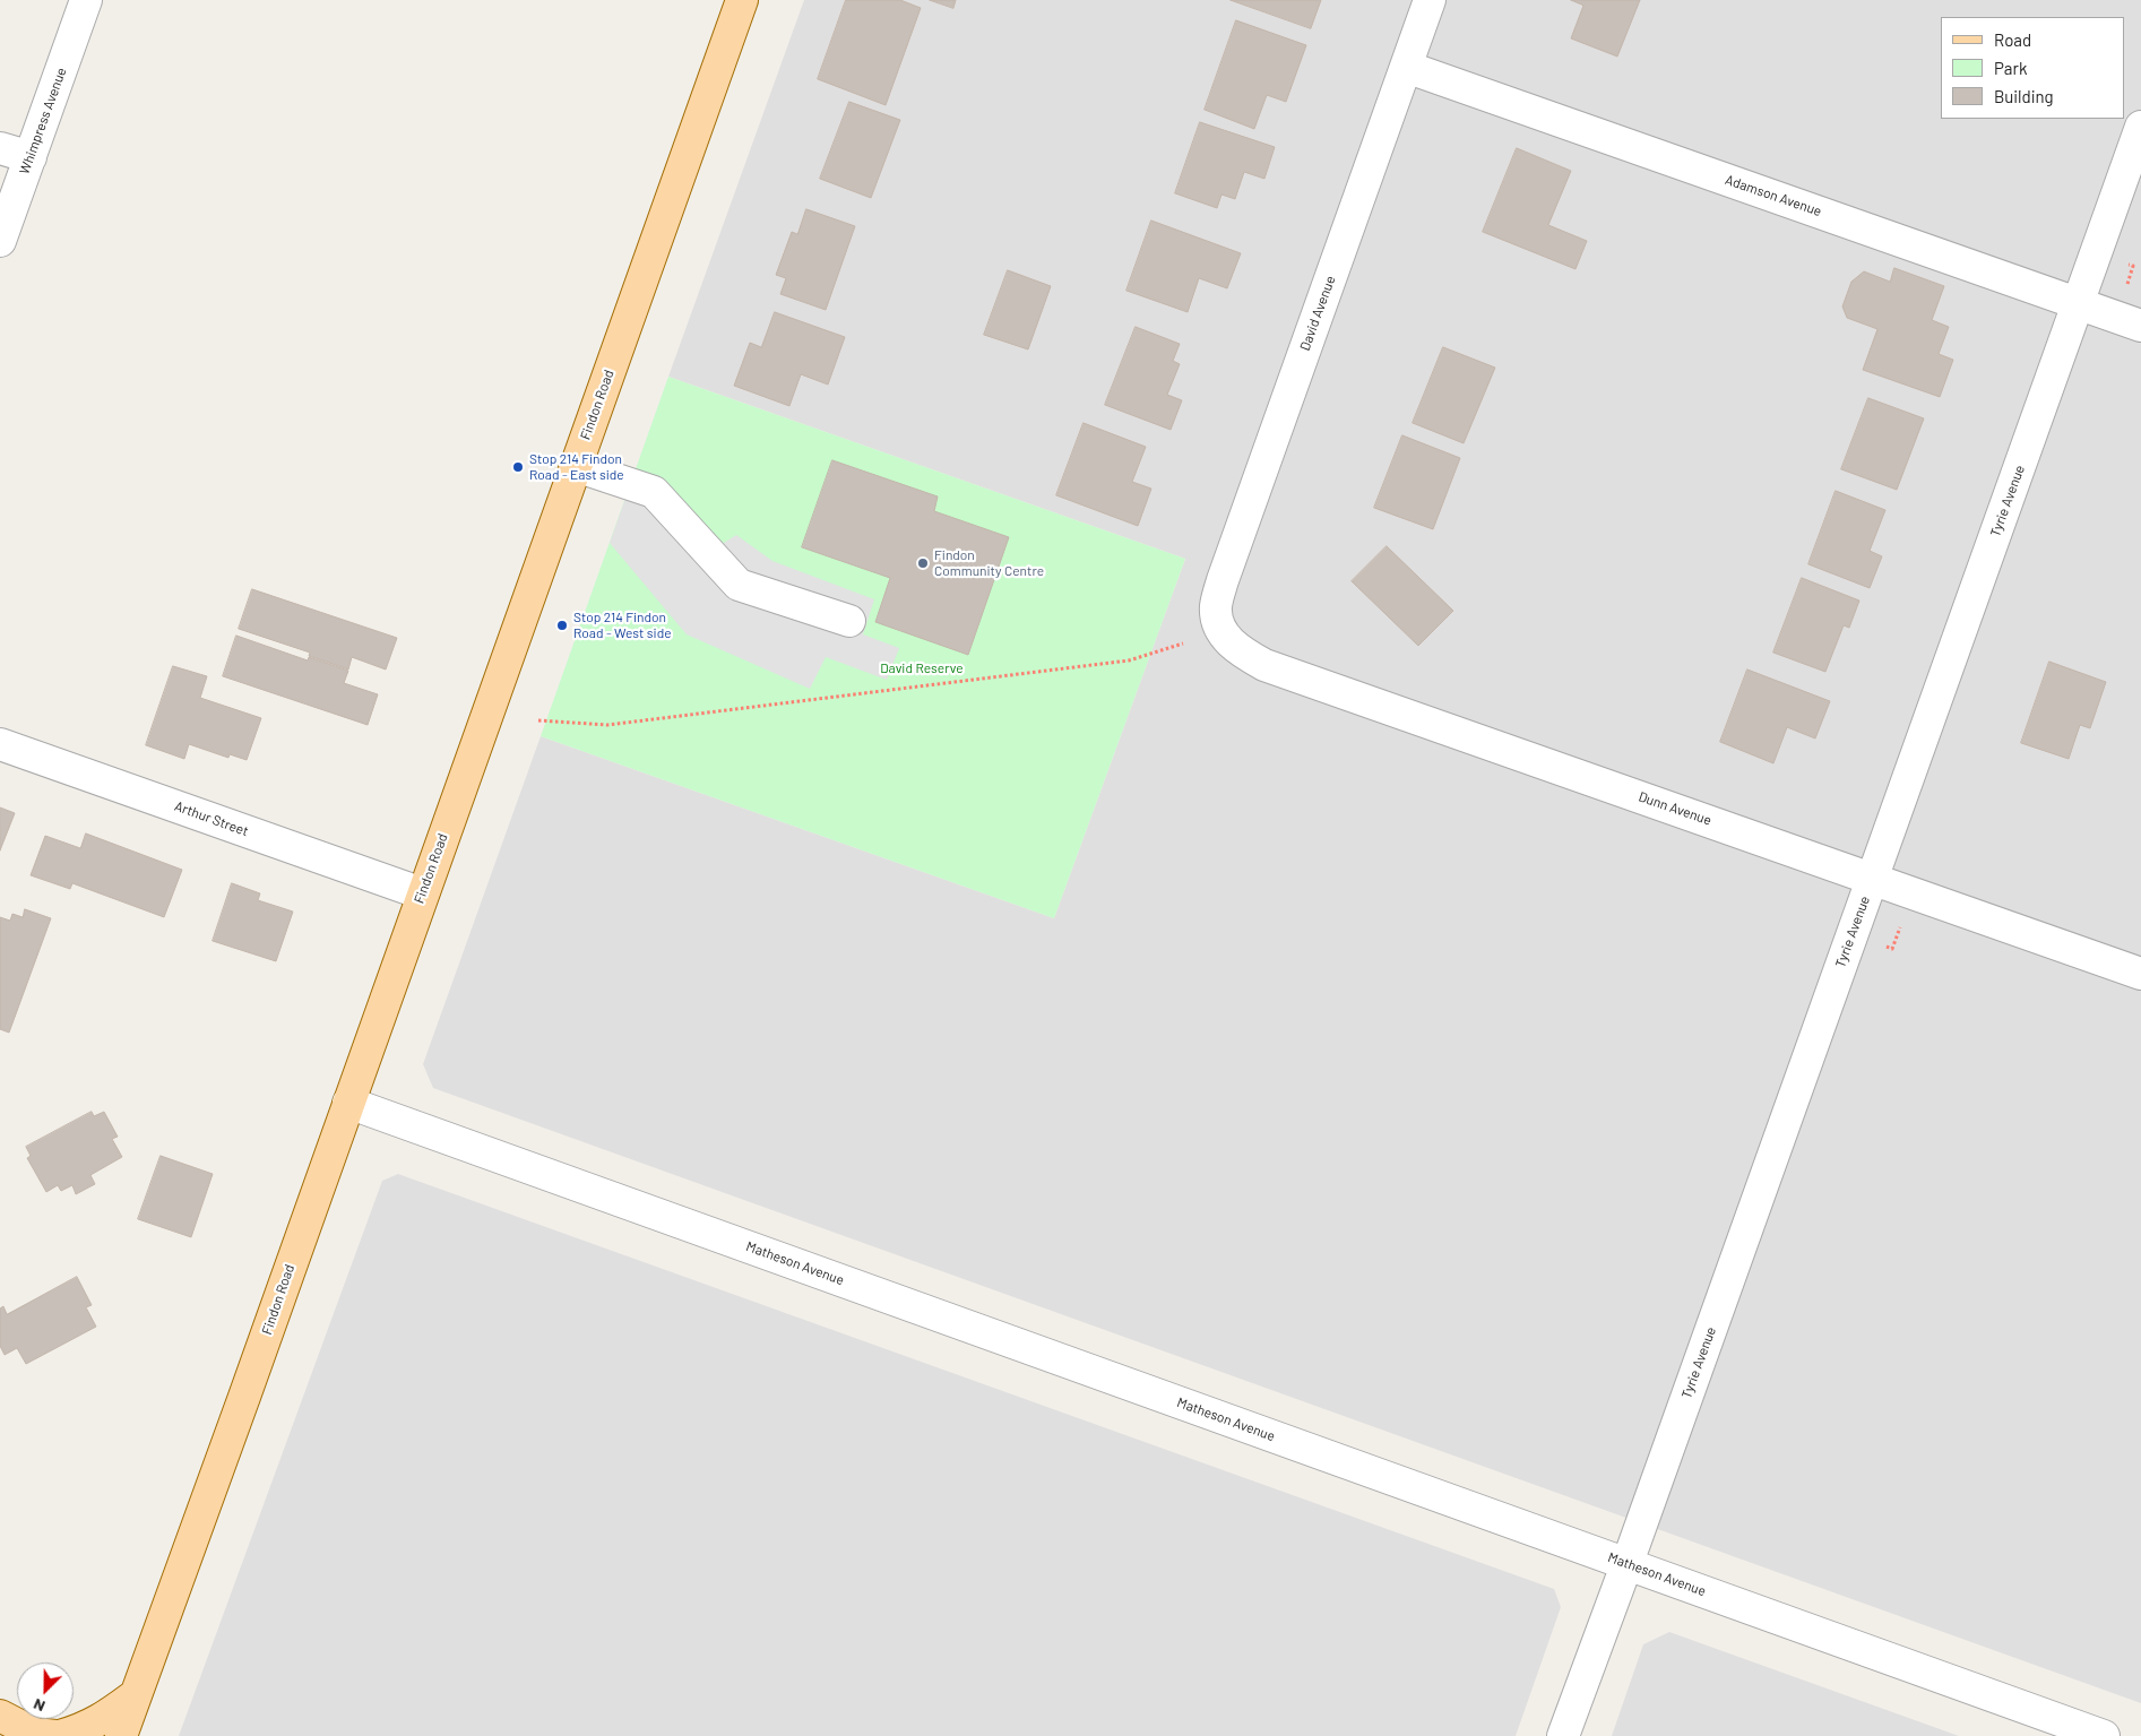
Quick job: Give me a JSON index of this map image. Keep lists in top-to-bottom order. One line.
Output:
{"streets":{"main road":["Findon Road"],"street":["Whimpress Avenue","Adamson Avenue","David Avenue","Tyrie Avenue","Dunn Avenue","Arthur Street","Matheson Avenue"]},"crossings":[["Adamson Avenue","David Avenue"],["Adamson Avenue","Tyrie Avenue"],["David Avenue","Dunn Avenue"],["Findon Road","Arthur Street"],["Findon Road","Matheson Avenue"],["Tyrie Avenue","Dunn Avenue"],["Tyrie Avenue","Matheson Avenue"]],"parks":["David Reserve"],"places":["Stop 214 Findon Road - East side","Findon Community Centre","Stop 214 Findon Road - West side"],"legend":["Road","Park","Building"],"north":"bottom left"}
